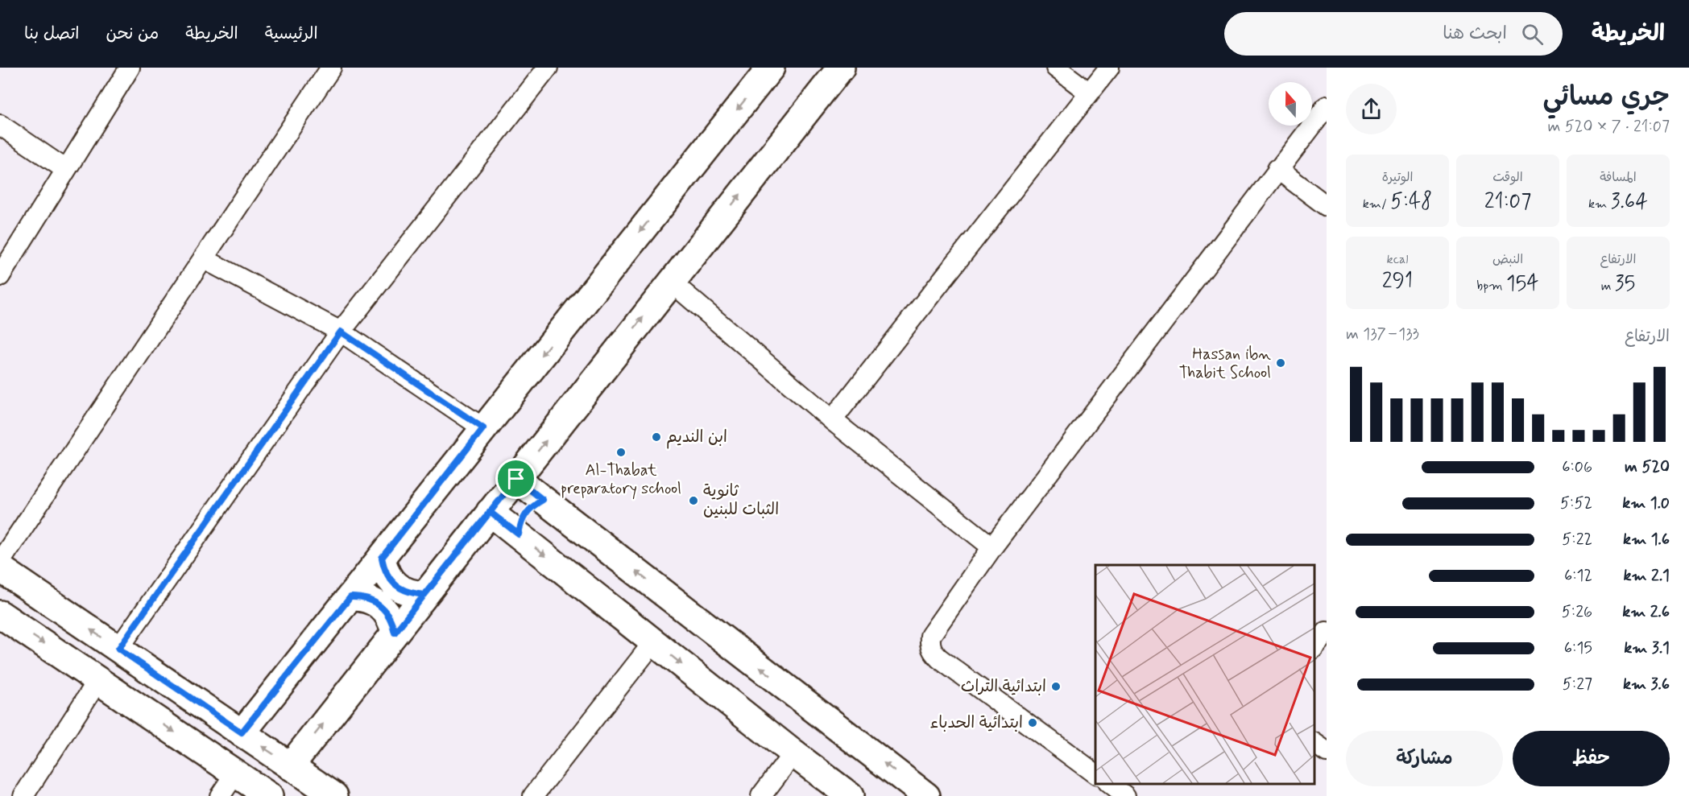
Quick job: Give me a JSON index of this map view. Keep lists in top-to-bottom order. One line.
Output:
{"places":["Hassan ibn Thabit School","ابن النديم","Al-Thabat preparatory school","ثانوية الثبات للبنين","ابتدائية التراث","ابتدائية الحدباء"],"north":"top","page":{"header":"الخريطة","search":"ابحث هنا","nav":["الرئيسية","الخريطة","من نحن","اتصل بنا"],"heading":["جري مسائي","21:07 · 7 × 520 m"],"stats":[["المسافة","3.64 km"],["الوقت","21:07"],["الوتيرة","5:48 /km"],["الارتفاع","35 m"],["النبض","154 bpm"],["kcal","291"]],"chart":["الارتفاع","133–137 m"],"list":[{"name":"520 m","note":"6:06"},{"name":"1.0 km","note":"5:52"},{"name":"1.6 km","note":"5:22"},{"name":"2.1 km","note":"6:12"},{"name":"2.6 km","note":"5:26"},{"name":"3.1 km","note":"6:15"},{"name":"3.6 km","note":"5:27"}],"buttons":["حفظ","مشاركة"]}}
